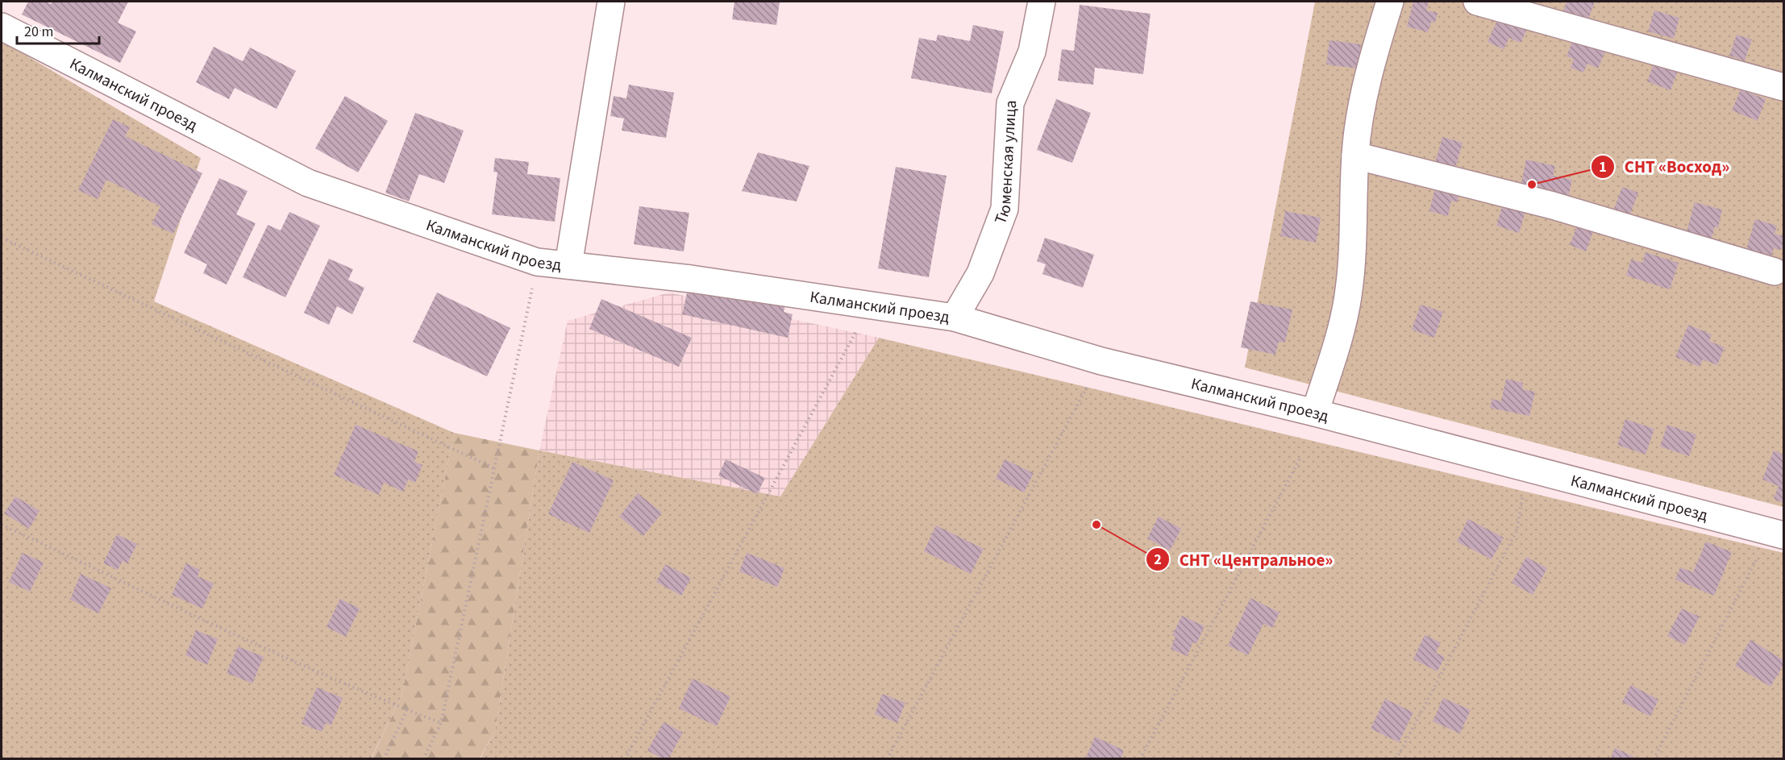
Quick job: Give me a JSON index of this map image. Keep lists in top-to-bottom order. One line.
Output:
{"streets":{"street":["Калманский проезд","Тюменская улица"]},"crossings":[["Калманский проезд","Тюменская улица"]],"places":["СНТ «Восход»","СНТ «Центральное»"],"scale_bar":"20 m"}
